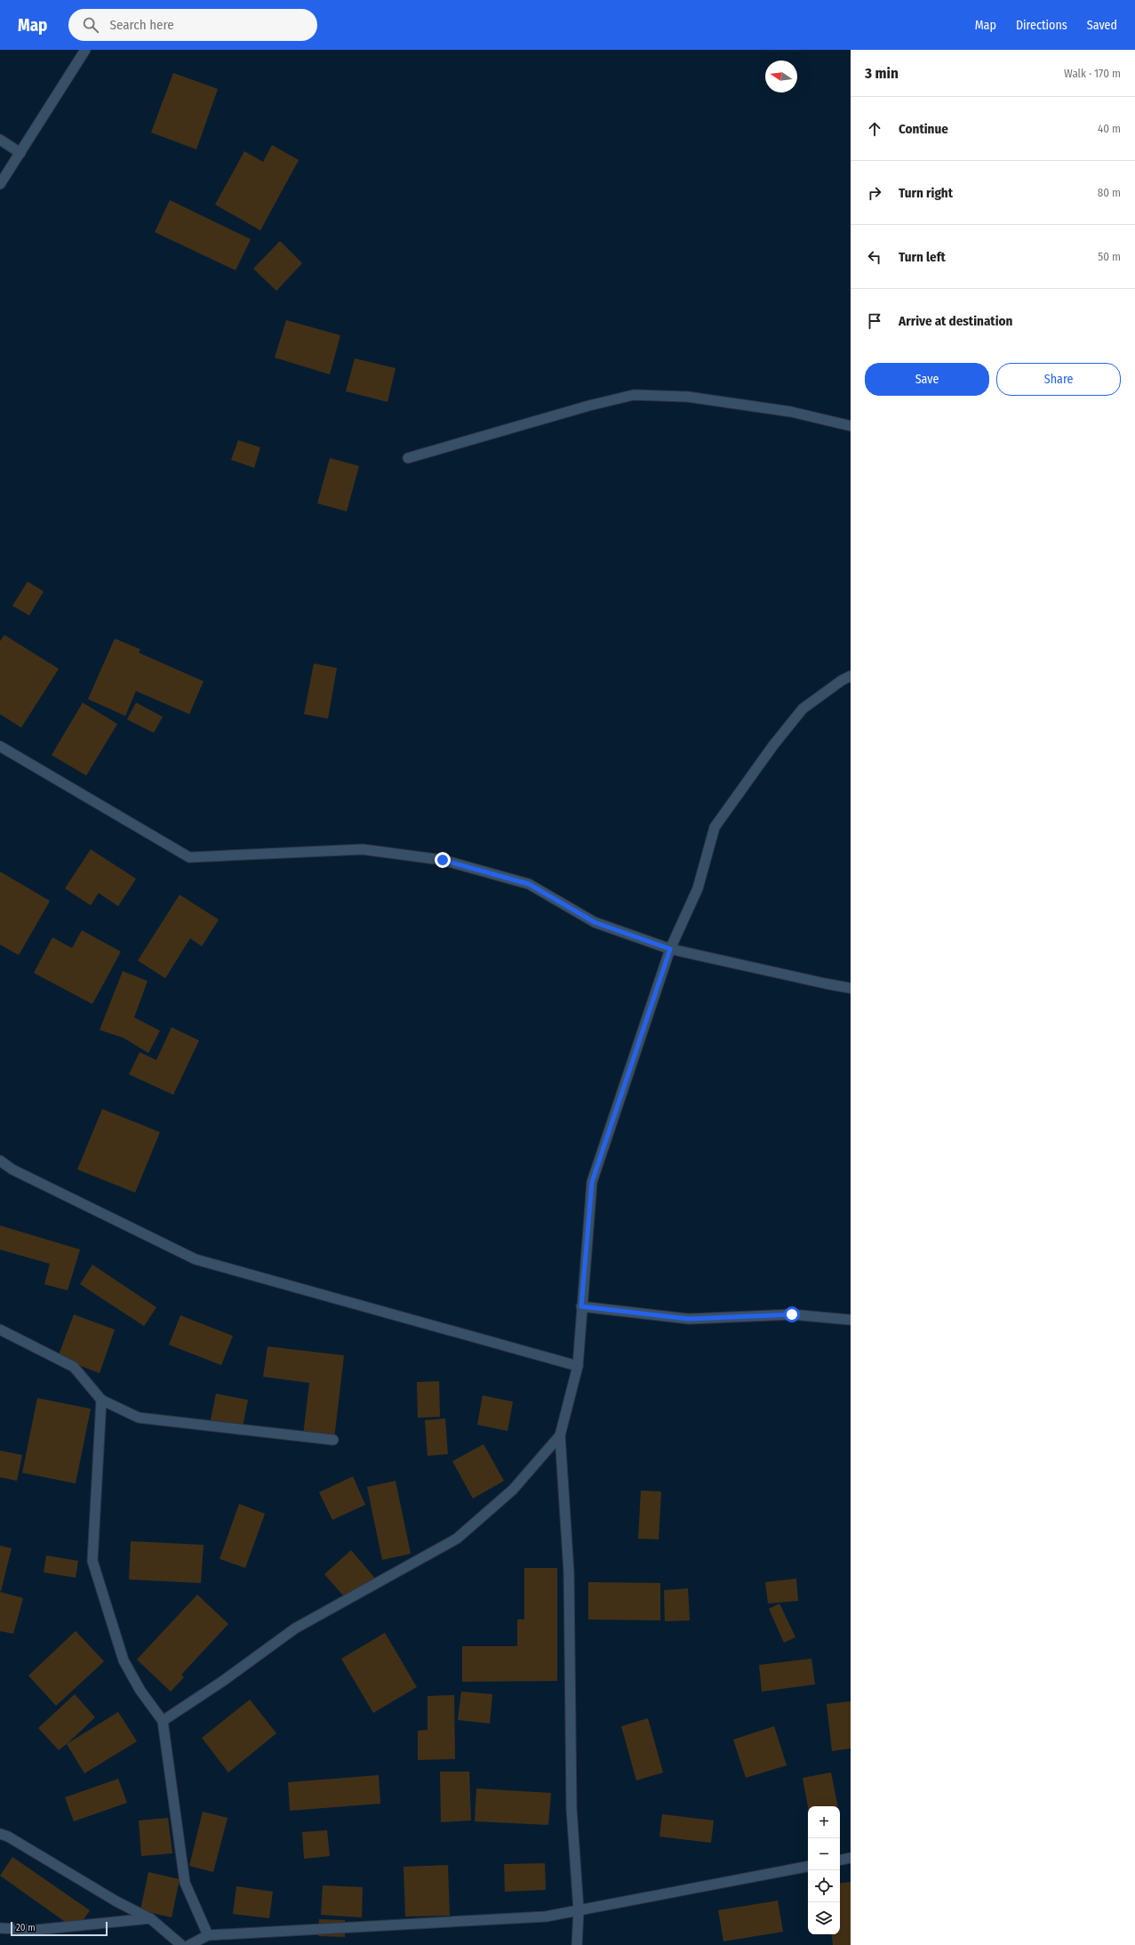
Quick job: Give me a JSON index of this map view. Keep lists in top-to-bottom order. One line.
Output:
{"scale_bar":"20 m","north":"left","page":{"header":"Map","search":"Search here","nav":["Map","Directions","Saved"],"heading":["3 min","Walk · 170 m"],"list":[["Continue","40 m"],["Turn right","80 m"],["Turn left","50 m"],"Arrive at destination"],"buttons":["Save","Share"],"map_buttons":["+","−"],"scale":"20 m"}}
